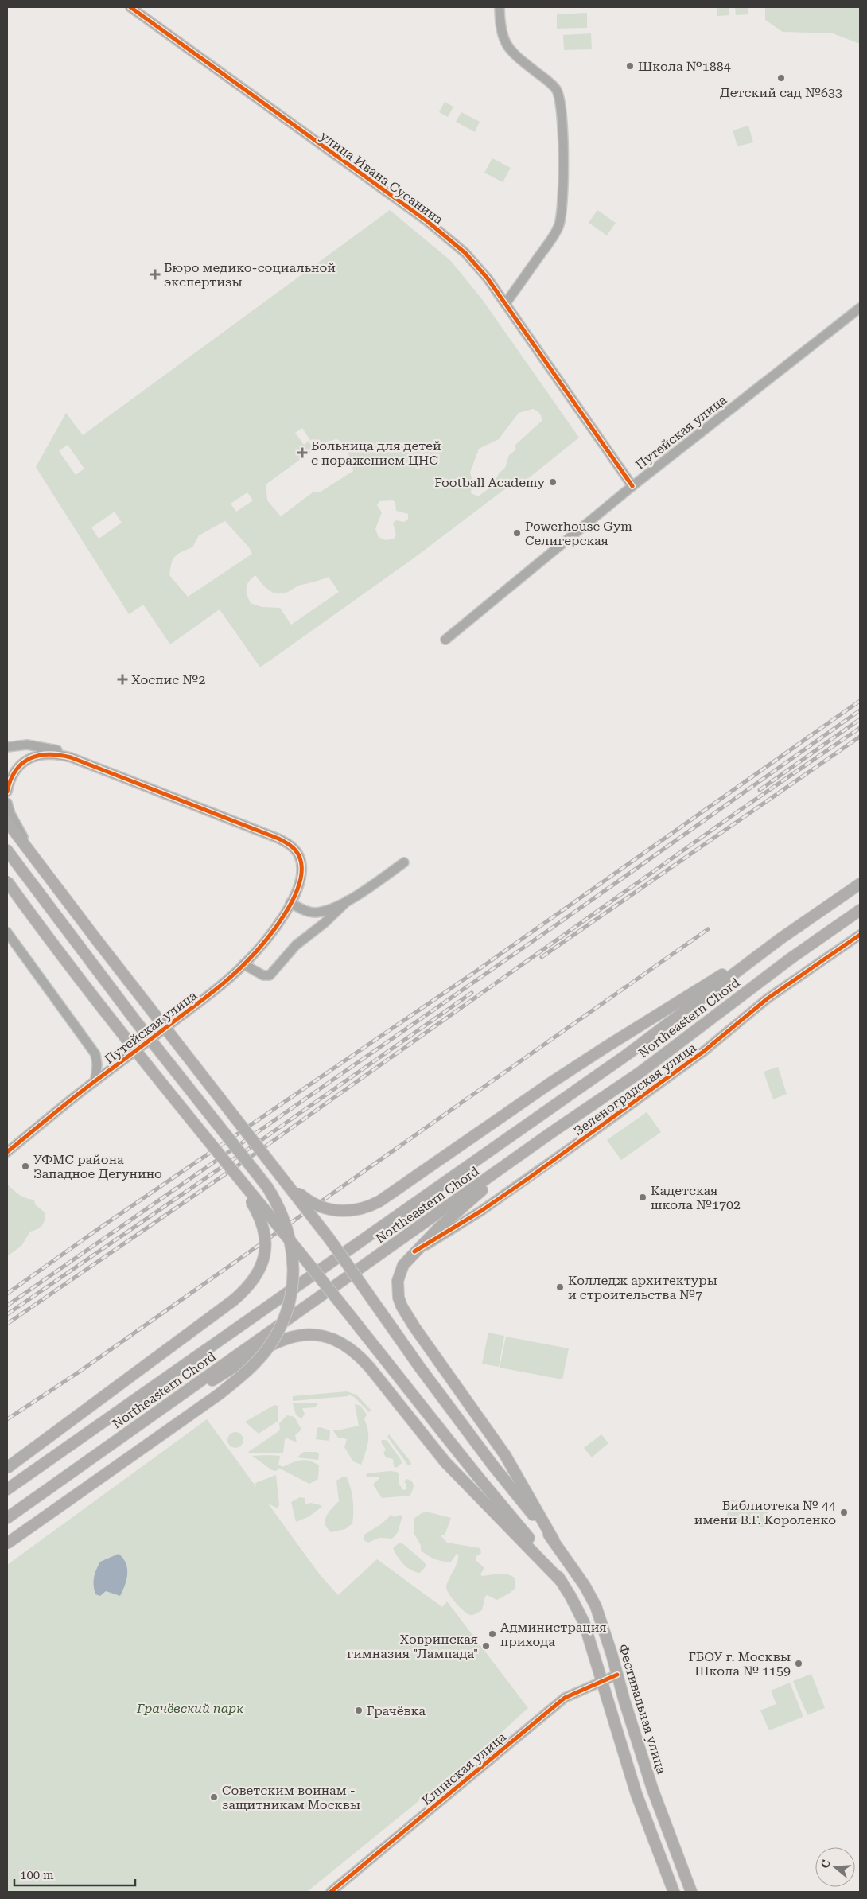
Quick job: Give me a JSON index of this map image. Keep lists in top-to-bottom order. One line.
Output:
{"streets":{"main road":["Northeastern Chord","Фестивальная улица"],"street":["улица Ивана Сусанина","Путейская улица","Зеленоградская улица","Клинская улица"]},"crossings":[["улица Ивана Сусанина","Путейская улица"],["Фестивальная улица","Клинская улица"]],"parks":["Грачёвский парк"],"places":{"other":["Школа №1884","Детский сад №633","Football Academy","Powerhouse Gym Селигерская","УФМС района Западное Дегунино","Кадетская школа №1702","Колледж архитектуры и строительства №7","Библиотека № 44 имени В.Г. Короленко","Администрация прихода","Ховринская гимназия \"Лампада\"","ГБОУ г. Москвы Школа № 1159","Грачёвка","Советским воинам - защитникам Москвы"],"health":["Бюро медико-социальной экспертизы","Больница для детей с поражением ЦНС","Хоспис №2"]},"scale_bar":"100 m","north":"left"}
